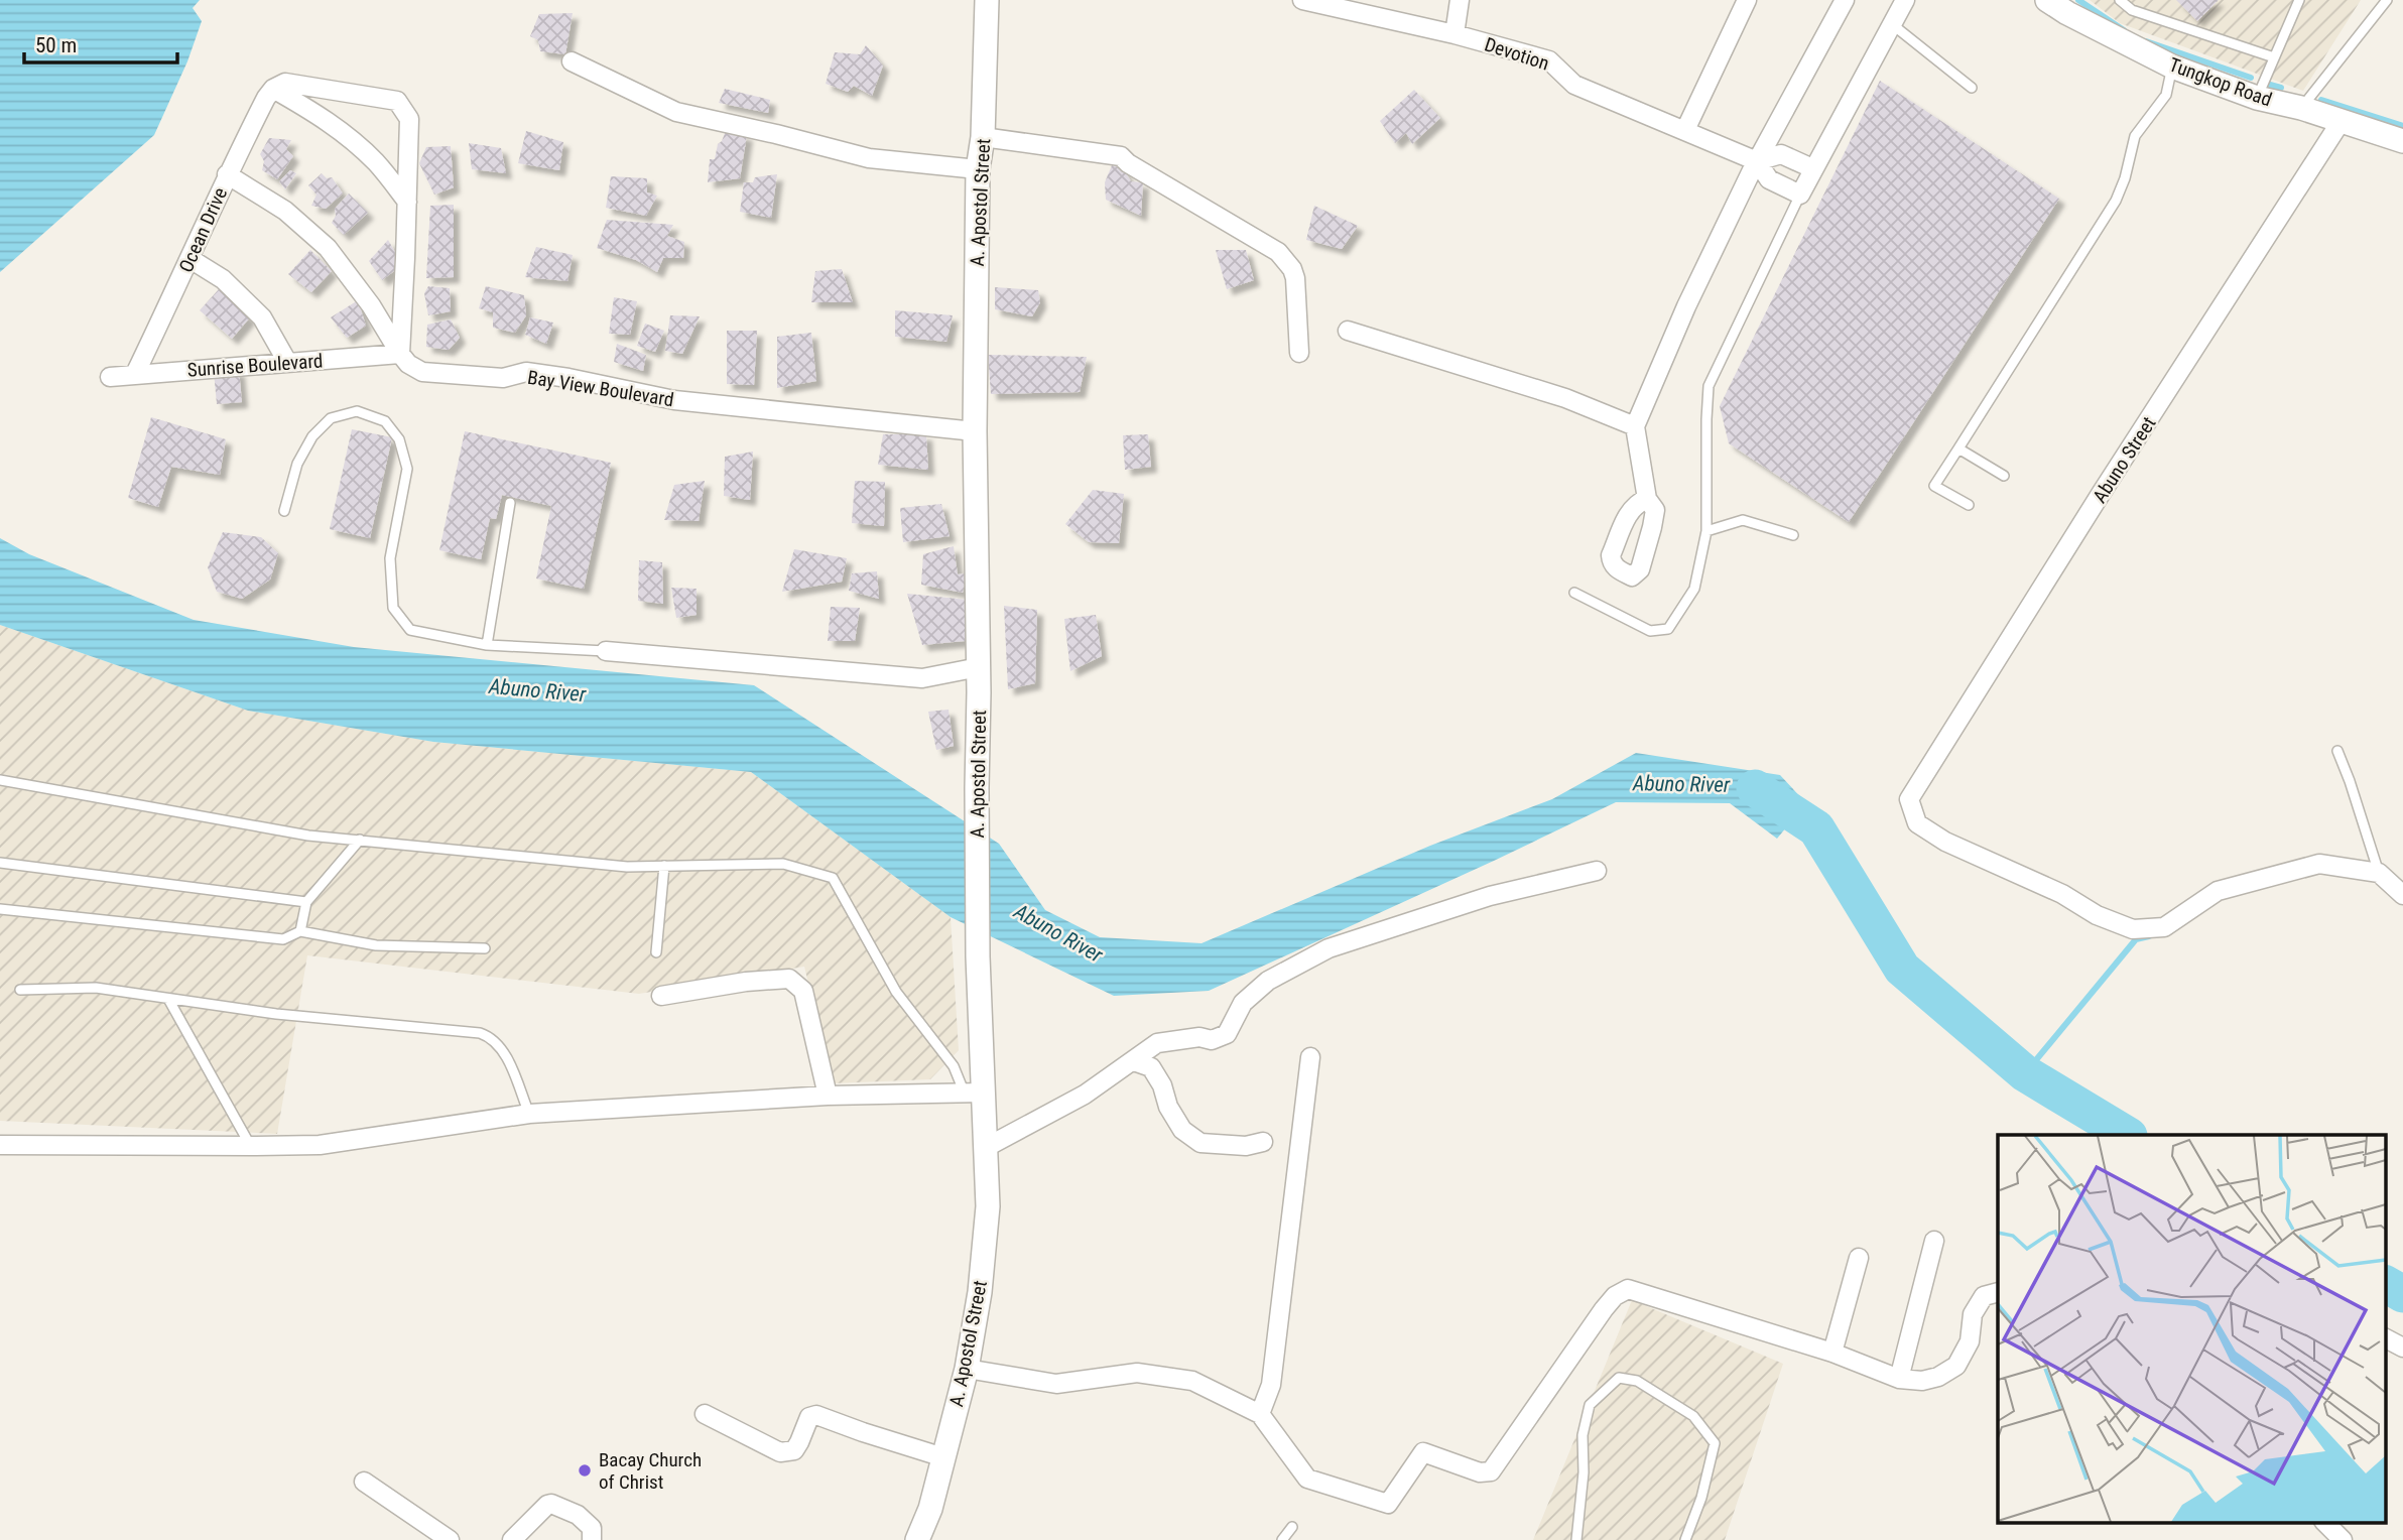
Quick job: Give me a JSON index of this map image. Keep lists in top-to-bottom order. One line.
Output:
{"streets":{"street":["Devotion","Tungkop Road","A. Apostol Street","Ocean Drive","Sunrise Boulevard","Bay View Boulevard","Abuno Street"]},"crossings":[["Tungkop Road","Abuno Street"],["A. Apostol Street","Bay View Boulevard"],["Ocean Drive","Sunrise Boulevard"],["Ocean Drive","Bay View Boulevard"],["Sunrise Boulevard","Bay View Boulevard"]],"water":["Abuno River"],"places":["Bacay Church of Christ"],"scale_bar":"50 m"}
